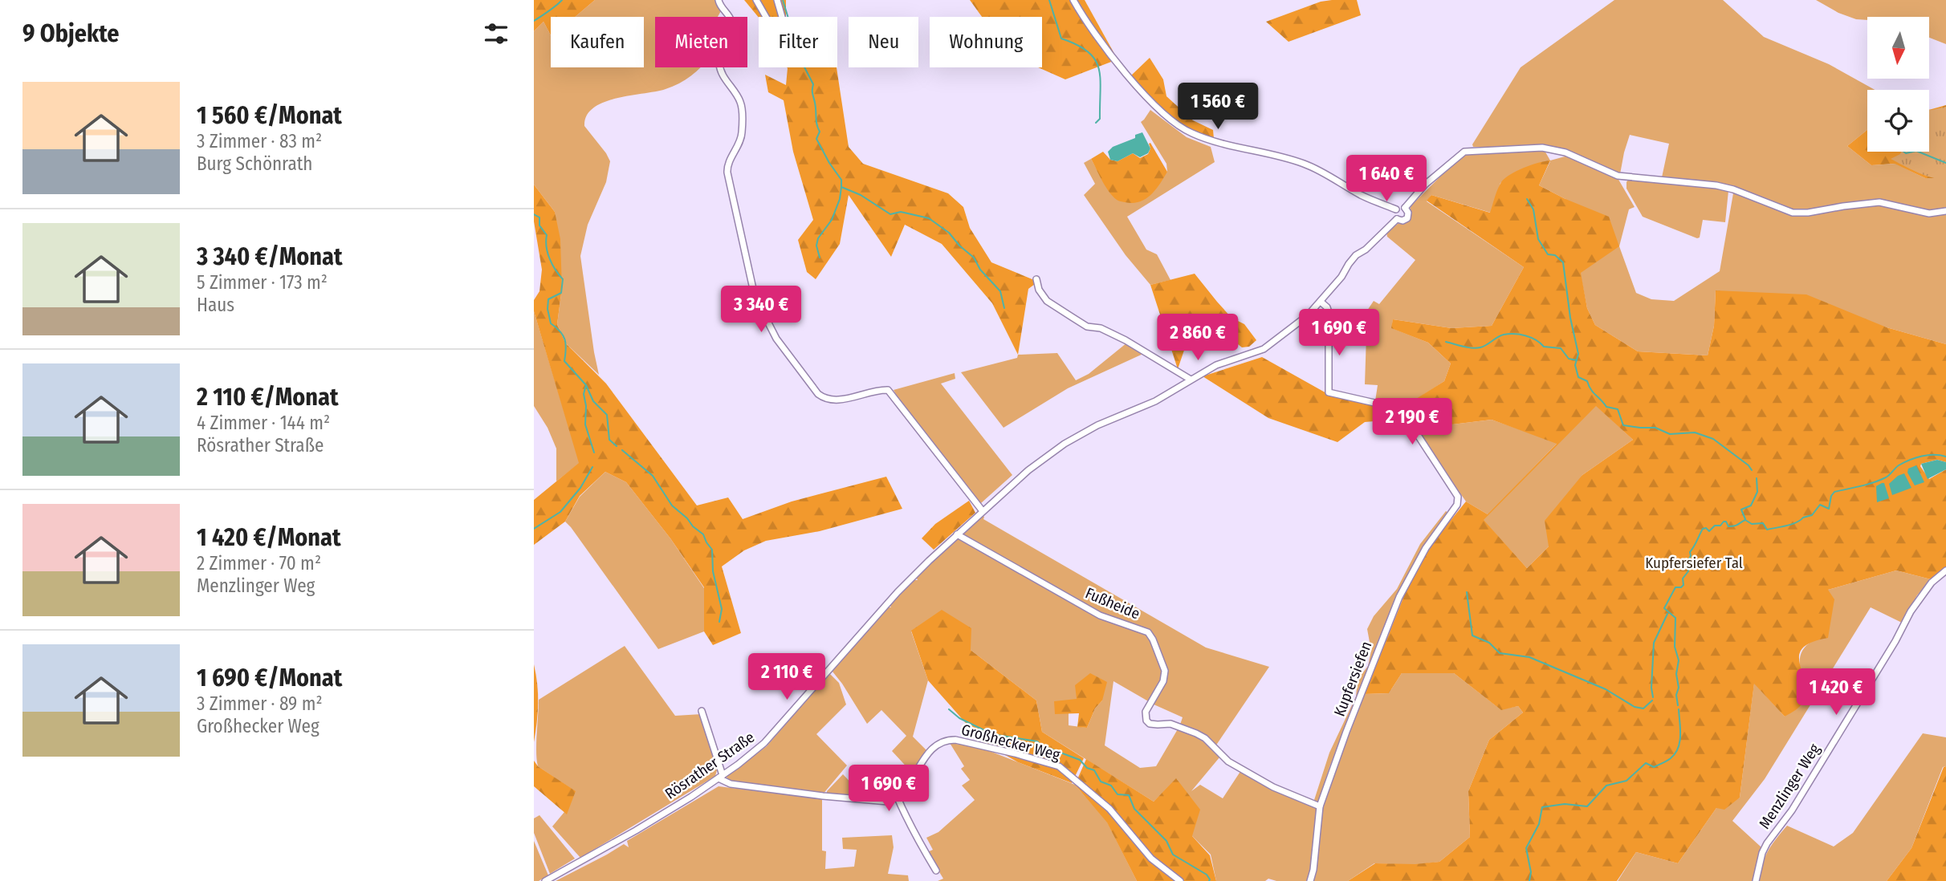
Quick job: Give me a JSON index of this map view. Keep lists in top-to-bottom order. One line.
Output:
{"streets":{"street":["Fußheide","Kupfersiefen","Großhecker Weg","Rösrather Straße","Menzlinger Weg"]},"crossings":[["Fußheide","Kupfersiefen"],["Fußheide","Rösrather Straße"],["Kupfersiefen","Rösrather Straße"]],"parks":["Kupfersiefer Tal"],"north":"bottom","page":{"heading":"9 Objekte","chip":["Kaufen","Mieten","Filter","Neu","Wohnung"],"list":[{"name":"1 560 €/Monat","note":"3 Zimmer · 83 m² · Burg Schönrath"},{"name":"3 340 €/Monat","note":"5 Zimmer · 173 m² · Haus"},{"name":"2 110 €/Monat","note":"4 Zimmer · 144 m² · Rösrather Straße"},{"name":"1 420 €/Monat","note":"2 Zimmer · 70 m² · Menzlinger Weg"},{"name":"1 690 €/Monat","note":"3 Zimmer · 89 m² · Großhecker Weg"}],"price":["1 560 €","1 640 €","3 340 €","1 690 €","2 860 €","2 190 €","2 110 €","1 420 €","1 690 €"]}}
